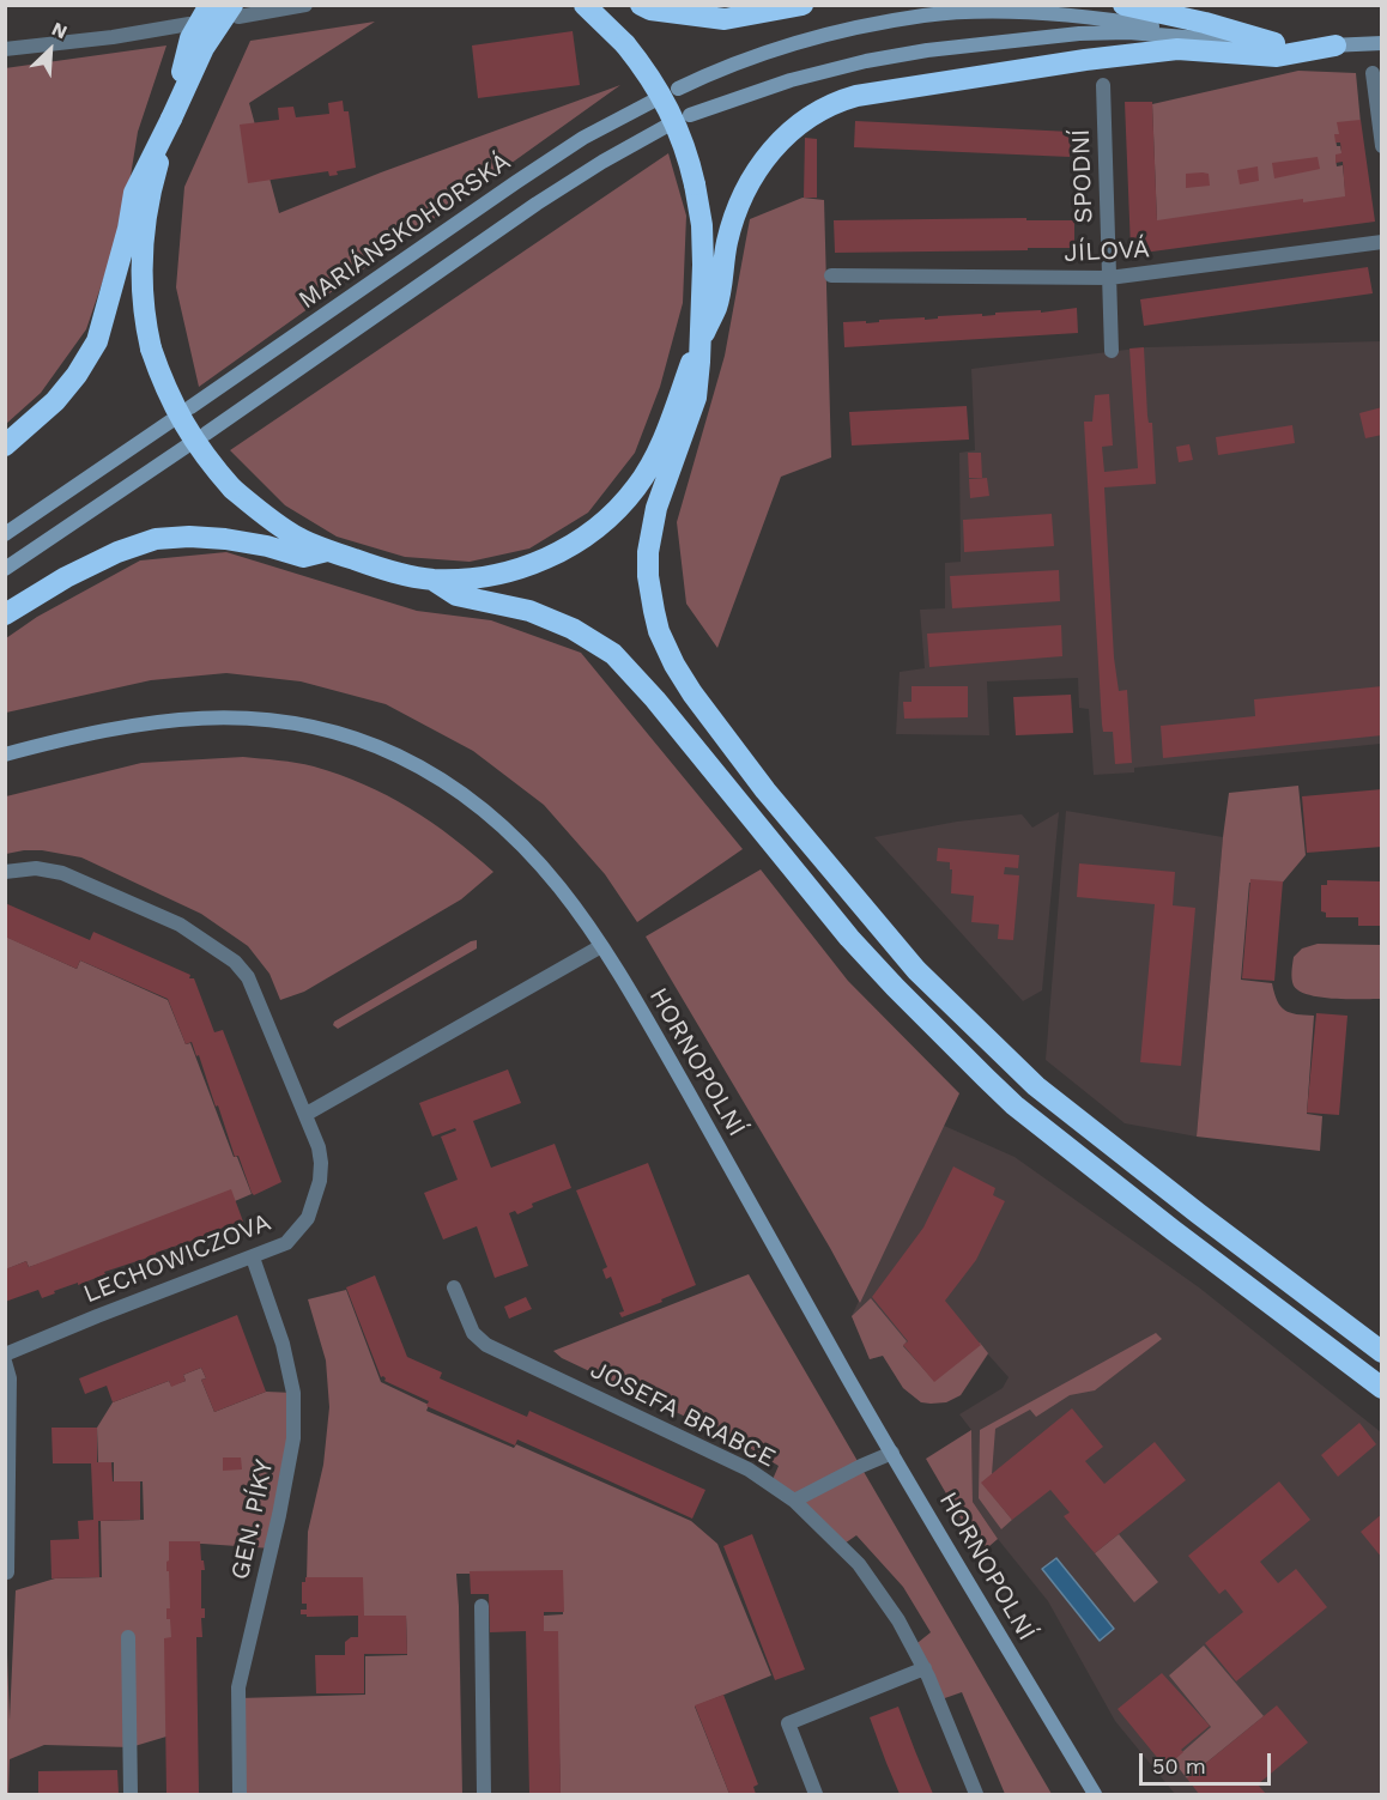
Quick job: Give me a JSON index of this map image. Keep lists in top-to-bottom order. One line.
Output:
{"streets":{"main road":["MARIÁNSKOHORSKÁ","HORNOPOLNÍ"],"street":["SPODNÍ","JÍLOVÁ","LECHOWICZOVA","JOSEFA BRABCE","GEN. PÍKY"]},"crossings":[["SPODNÍ","JÍLOVÁ"],["LECHOWICZOVA","GEN. PÍKY"]],"scale_bar":"50 m","north":"top right"}
